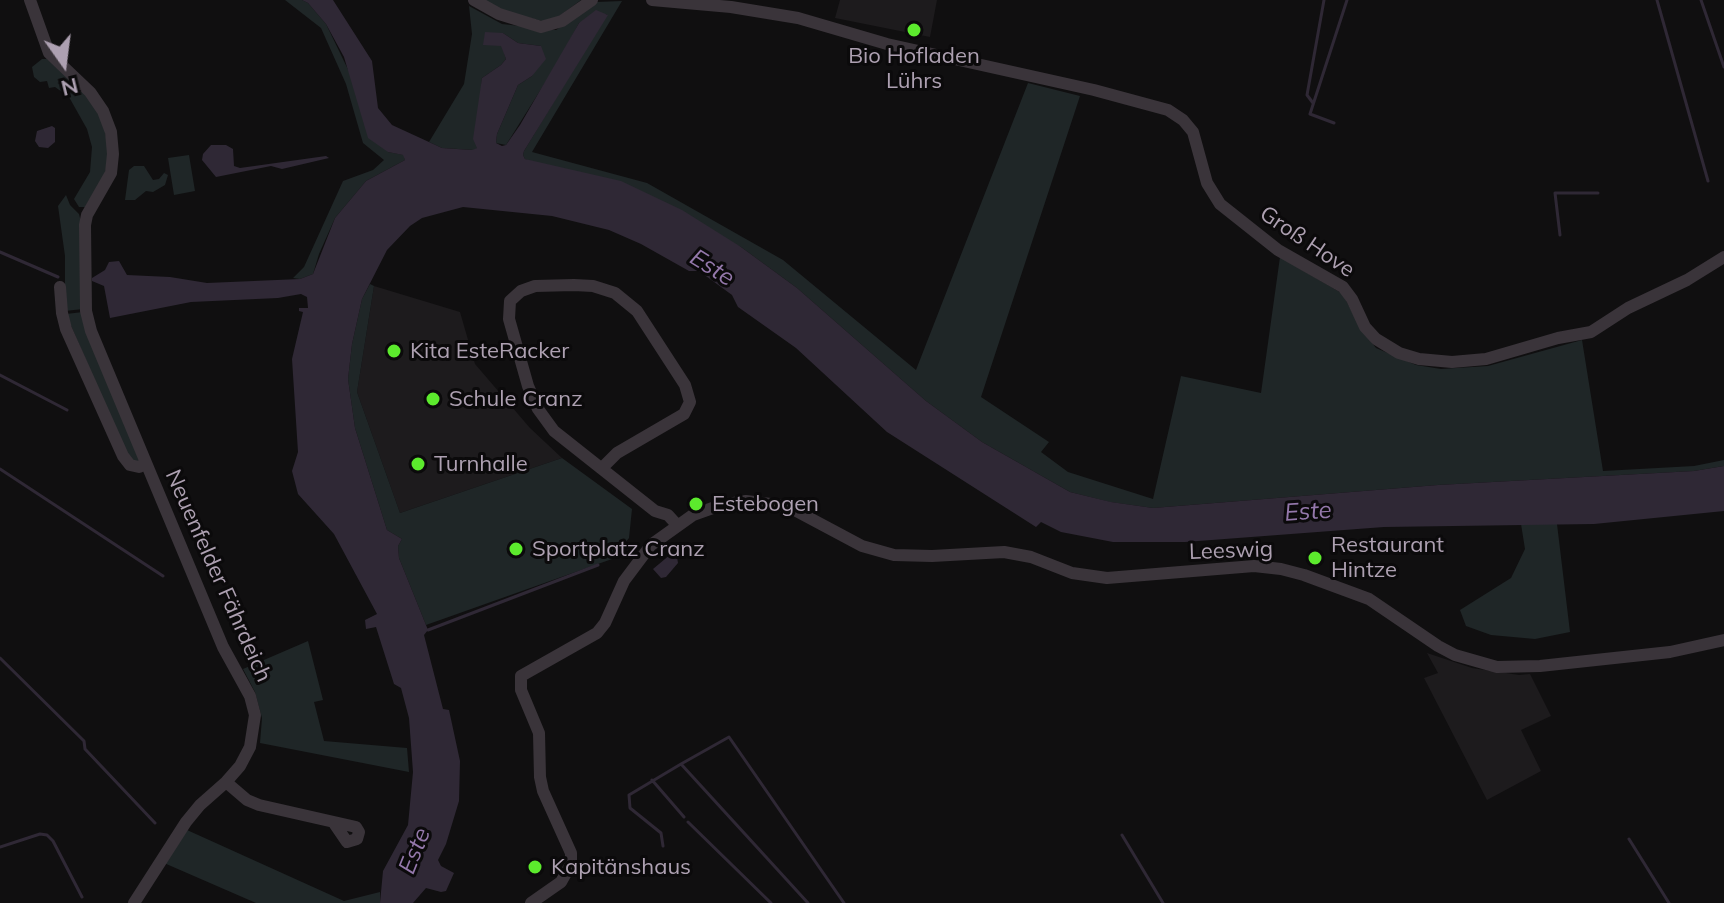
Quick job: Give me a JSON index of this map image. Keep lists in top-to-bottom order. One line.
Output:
{"streets":{"street":["Groß Hove","Leeswig","Neuenfelder Fährdeich"]},"water":["Este"],"places":["Bio Hofladen Lührs","Kita EsteRacker","Schule Cranz","Turnhalle","Estebogen","Sportplatz Cranz","Restaurant Hintze","Kapitänshaus"],"north":"bottom"}
